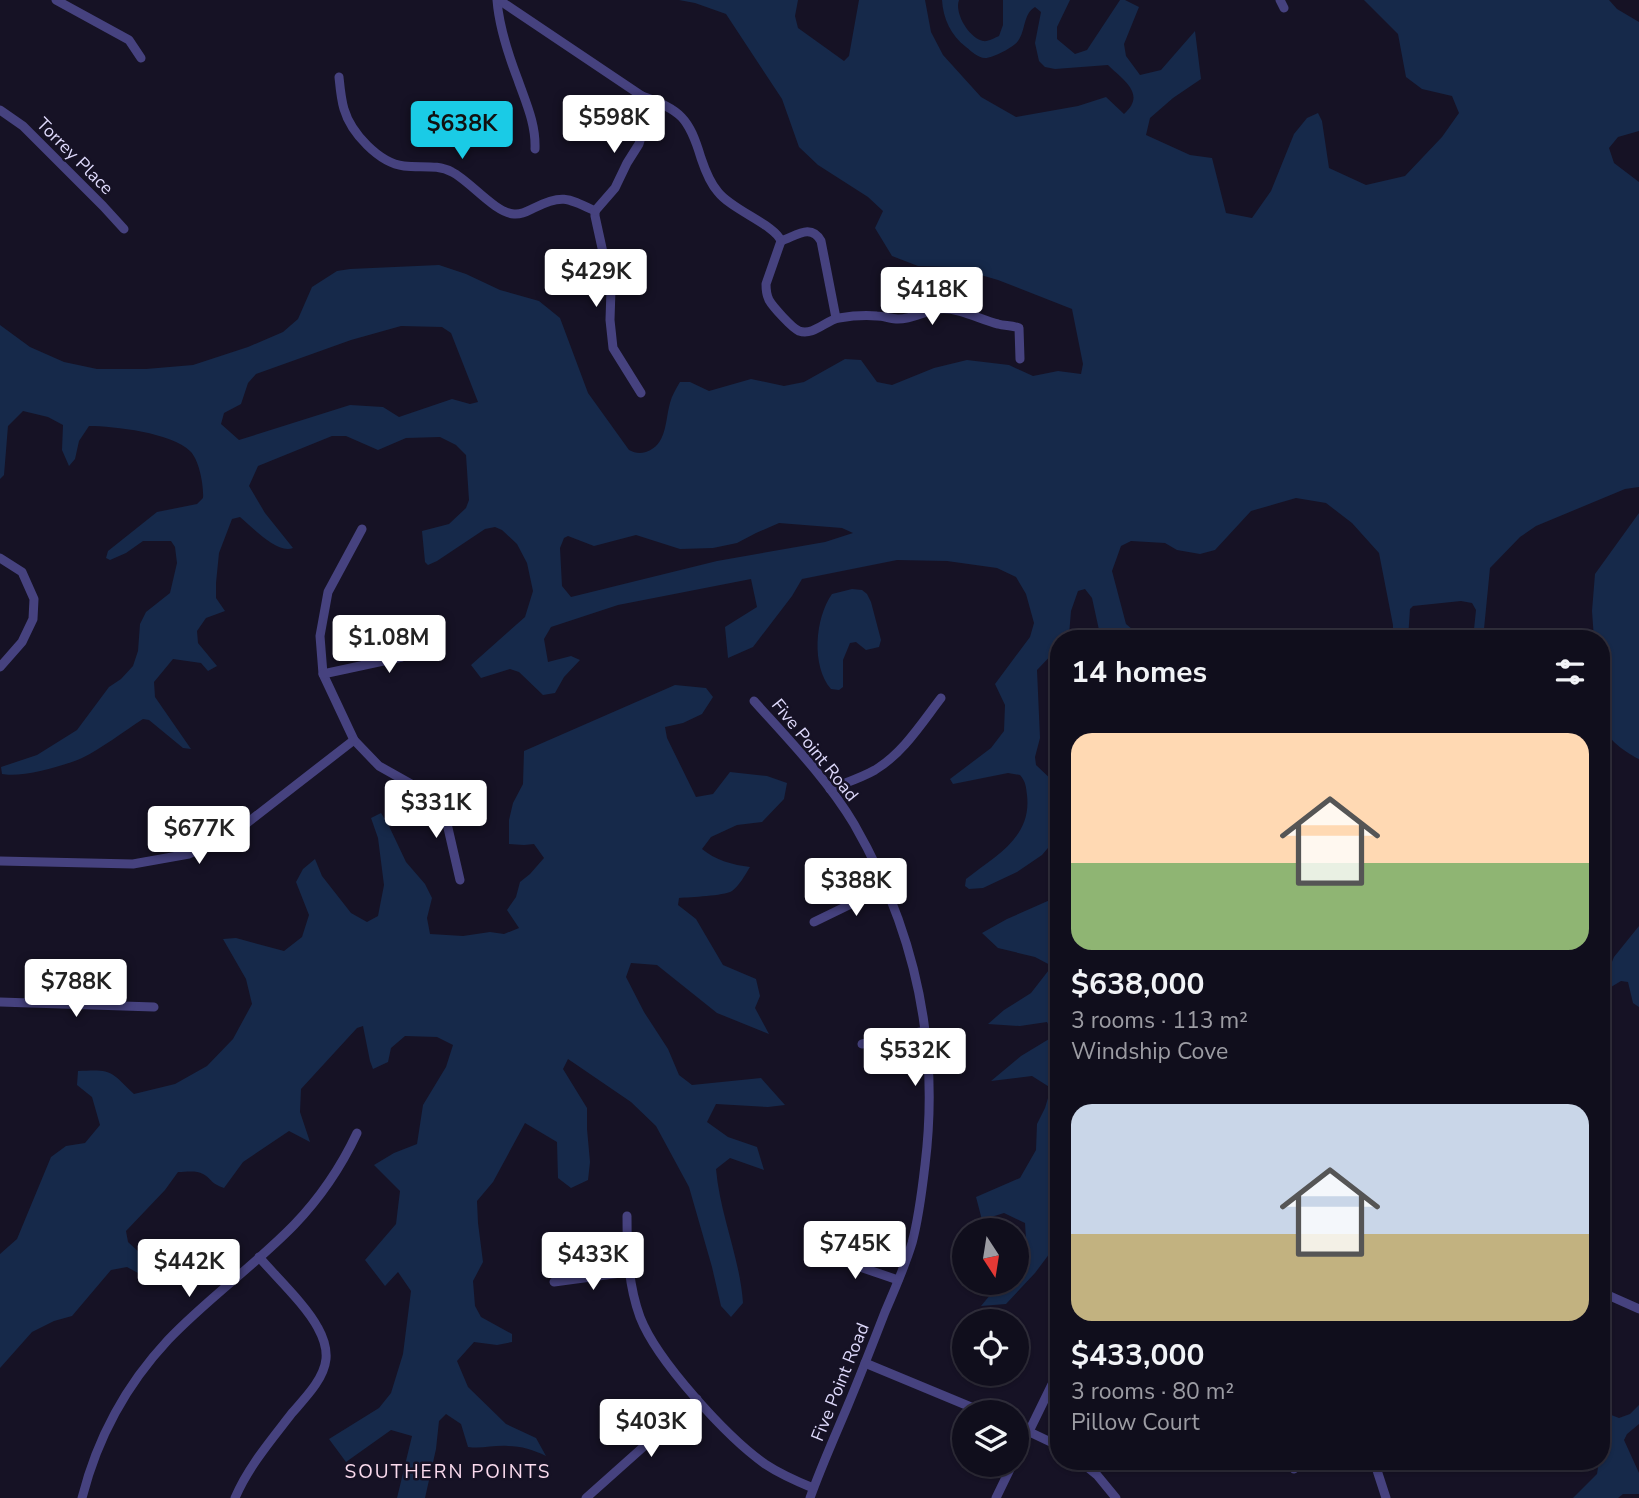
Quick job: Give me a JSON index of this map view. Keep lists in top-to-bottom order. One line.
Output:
{"streets":{"street":["Torrey Place","Five Point Road"]},"districts":["SOUTHERN POINTS"],"north":"bottom","page":{"price":["$598K","$638K","$429K","$418K","$1.08M","$331K","$677K","$388K","$788K","$532K","$745K","$433K","$442K","$403K"],"heading":"14 homes","list":[{"name":"$638,000","note":"3 rooms · 113 m² · Windship Cove"},{"name":"$433,000","note":"3 rooms · 80 m² · Pillow Court"}]}}
